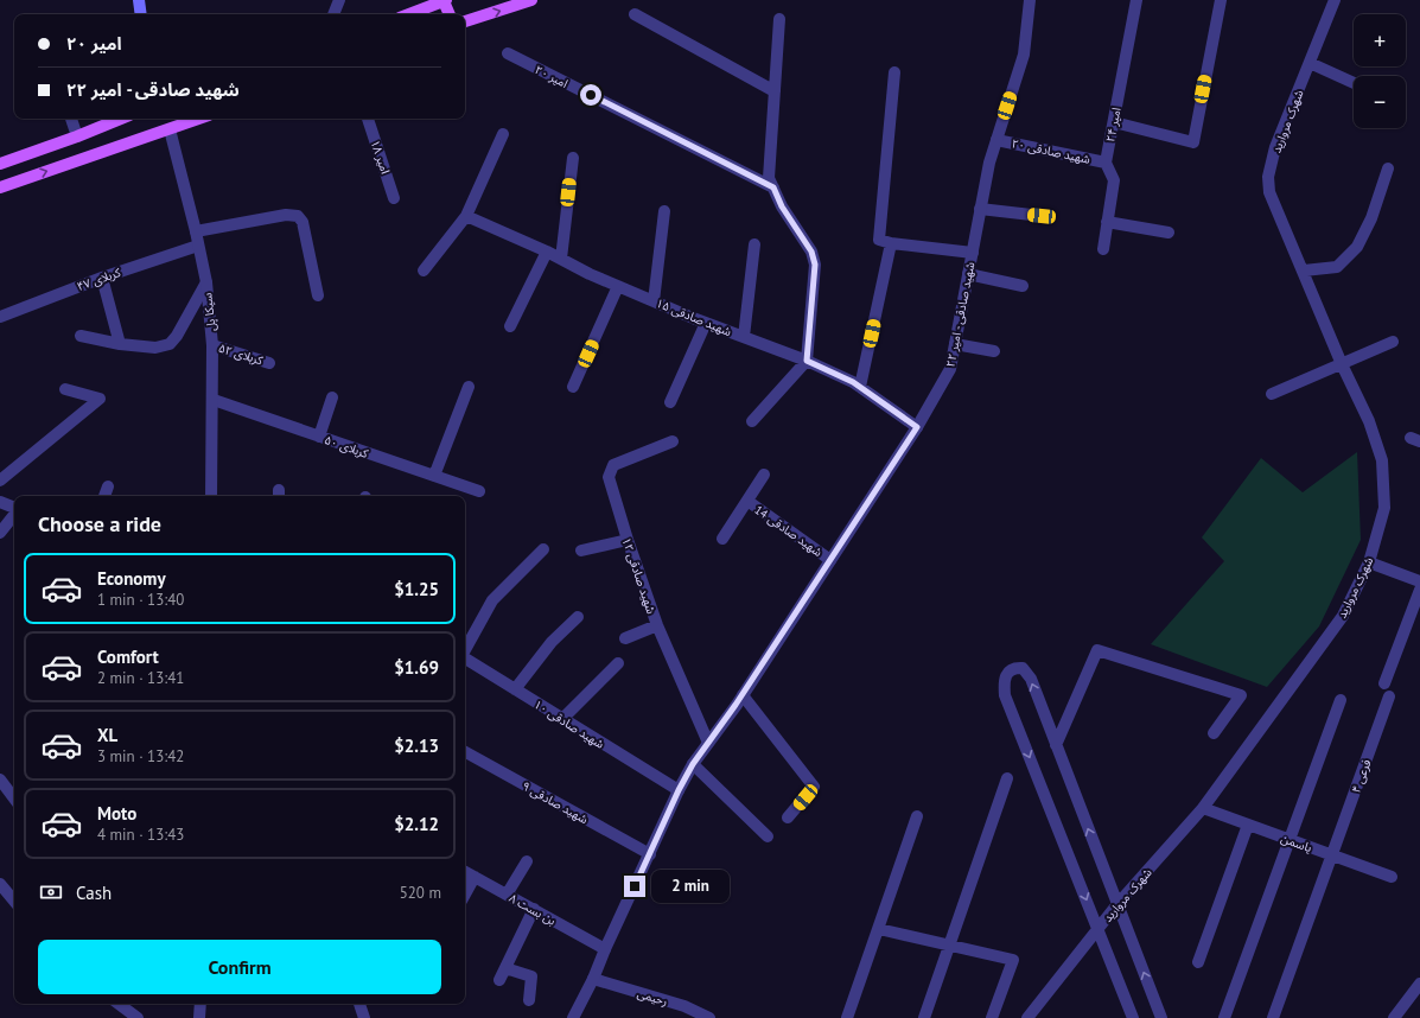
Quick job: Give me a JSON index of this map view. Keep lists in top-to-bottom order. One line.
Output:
{"streets":{"street":["امیر ۲۰","شهرک مروارید","امیر ۲۴","شهید صادقی ۲۰","امیر ۱۸","کربلای ۴۷","سیکا پل","شهید صادقی - امیر ۲۲","شهید صادقی ۱۵","کربلای ۵۲","کربلای ۵۰","شهید صادقی 14","شهید صادقی ۱۲","شهید صادقی ۱۰","فرعی ۴","شهید صادقی ۹","یاسمن","بن بست ۸","رحیمی"]},"crossings":[["شهرک مروارید","یاسمن"],["امیر ۲۴","شهید صادقی ۲۰"],["شهید صادقی ۲۰","شهید صادقی - امیر ۲۲"],["کربلای ۴۷","سیکا پل"],["سیکا پل","کربلای ۵۲"],["سیکا پل","کربلای ۵۰"],["شهید صادقی - امیر ۲۲","شهید صادقی ۱۵"],["شهید صادقی - امیر ۲۲","شهید صادقی 14"],["شهید صادقی - امیر ۲۲","شهید صادقی ۱۲"],["شهید صادقی - امیر ۲۲","شهید صادقی ۱۰"],["شهید صادقی - امیر ۲۲","شهید صادقی ۹"],["شهید صادقی - امیر ۲۲","بن بست ۸"],["شهید صادقی - امیر ۲۲","رحیمی"],["فرعی ۴","یاسمن"]],"page":{"map_buttons":["+","−"],"banner":["امیر ۲۰","شهید صادقی - امیر ۲۲"],"heading":"Choose a ride","list":[{"name":"Economy","note":"1 min · 13:40","value":"$1.25"},{"name":"Comfort","note":"2 min · 13:41","value":"$1.69"},{"name":"XL","note":"3 min · 13:42","value":"$2.13"},{"name":"Moto","note":"4 min · 13:43","value":"$2.12"}],"pay":["Cash","520 m"],"bubble":"2 min","buttons":"Confirm"}}
